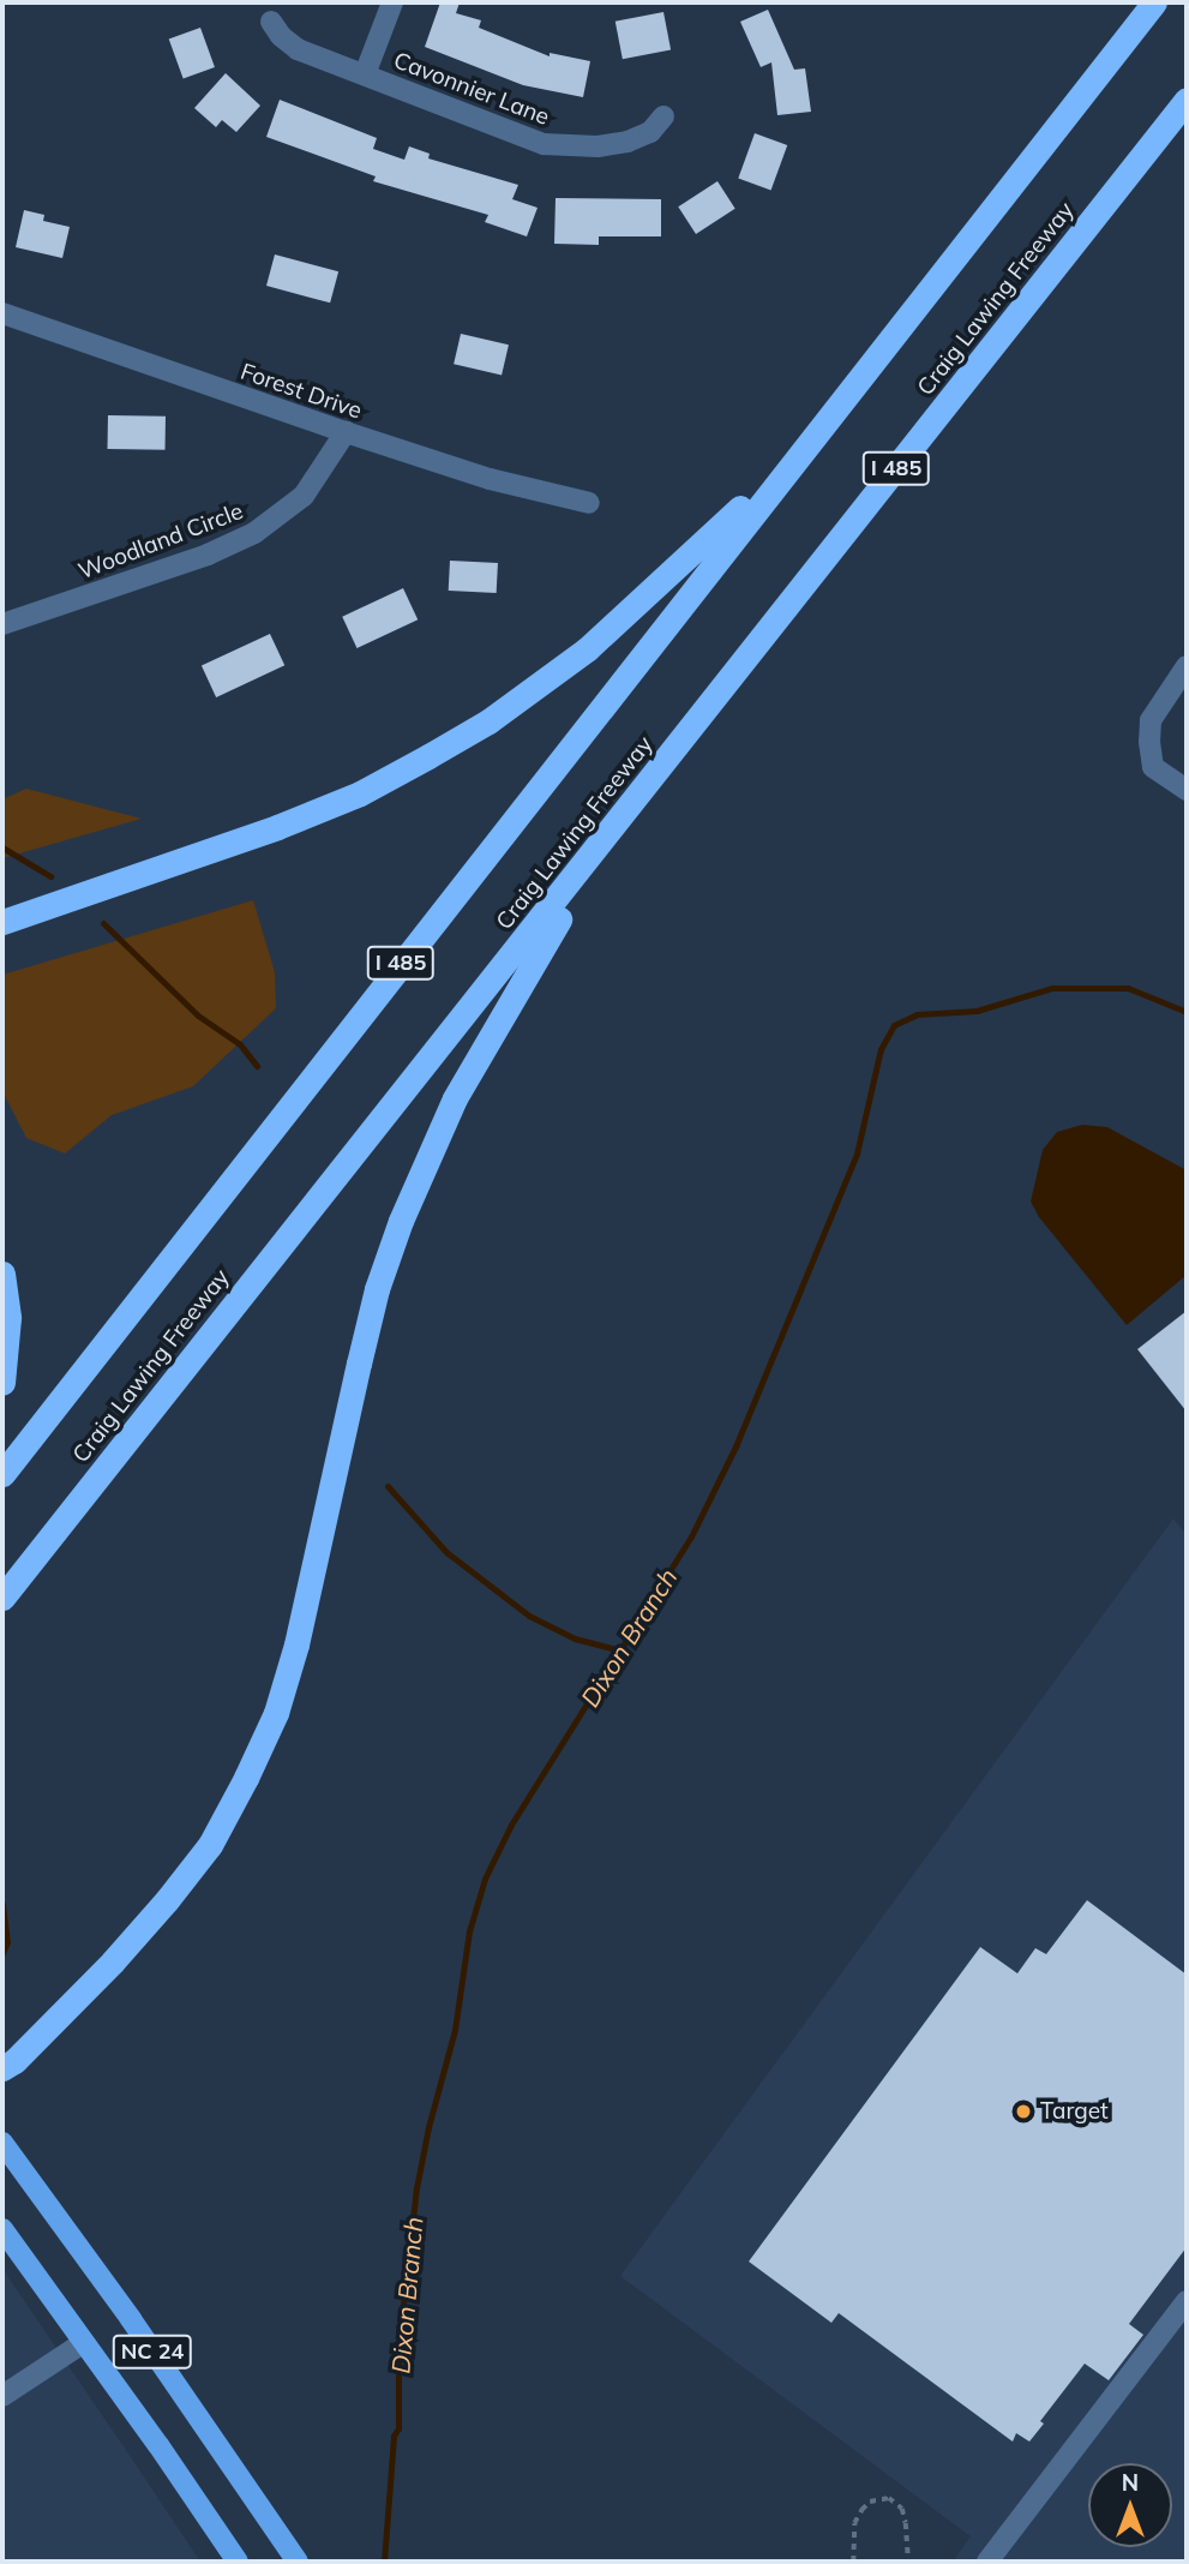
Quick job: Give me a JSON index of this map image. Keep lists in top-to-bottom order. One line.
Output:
{"streets":{"highway":["Craig Lawing Freeway","I 485"],"main road":["NC 24"],"street":["Cavonnier Lane","Forest Drive","Woodland Circle"]},"crossings":[["Forest Drive","Woodland Circle"]],"water":["Dixon Branch"],"places":["Target"],"north":"top"}
